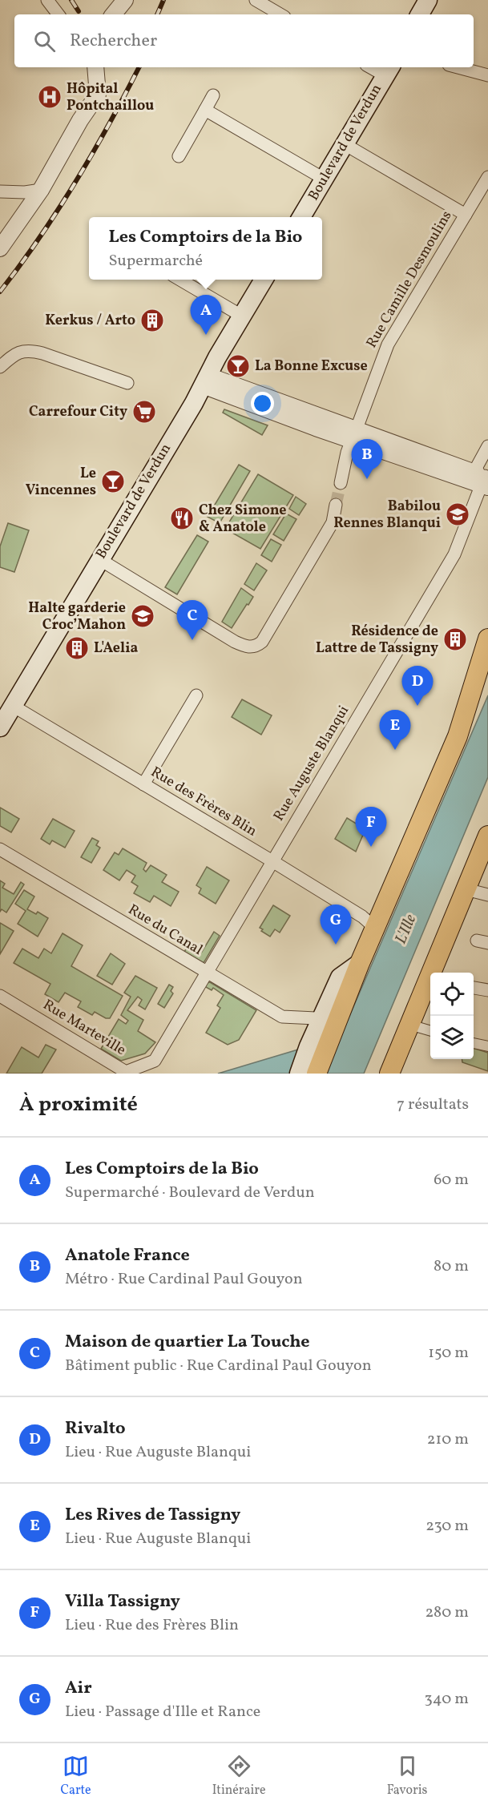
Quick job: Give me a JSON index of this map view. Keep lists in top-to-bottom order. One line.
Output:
{"streets":{"main road":["Boulevard de Verdun"],"street":["Rue Camille Desmoulins","Rue Auguste Blanqui","Rue des Frères Blin","Rue du Canal","Rue Marteville"]},"crossings":[["Boulevard de Verdun","Rue des Frères Blin"],["Rue Auguste Blanqui","Rue des Frères Blin"],["Rue Auguste Blanqui","Rue du Canal"],["Rue Auguste Blanqui","Rue Marteville"]],"water":["L'Ille"],"places":{"hospital":["Hôpital Pontchaillou"],"building":["Kerkus / Arto","Résidence de Lattre de Tassigny","L'Aelia"],"bar":["La Bonne Excuse","Le Vincennes"],"supermarket":["Carrefour City"],"school or university":["Babilou Rennes Blanqui","Halte garderie Croc’Mahon"],"restaurant":["Chez Simone & Anatole"]},"page":{"search":"Rechercher","popup":["Les Comptoirs de la Bio","Supermarché"],"pins":["A","B","C","D","E","F","G"],"heading":["À proximité","7 résultats"],"list":[{"mark":"A","name":"Les Comptoirs de la Bio","note":"Supermarché · Boulevard de Verdun","value":"60 m"},{"mark":"B","name":"Anatole France","note":"Métro · Rue Cardinal Paul Gouyon","value":"80 m"},{"mark":"C","name":"Maison de quartier La Touche","note":"Bâtiment public · Rue Cardinal Paul Gouyon","value":"150 m"},{"mark":"D","name":"Rivalto","note":"Lieu · Rue Auguste Blanqui","value":"210 m"},{"mark":"E","name":"Les Rives de Tassigny","note":"Lieu · Rue Auguste Blanqui","value":"230 m"},{"mark":"F","name":"Villa Tassigny","note":"Lieu · Rue des Frères Blin","value":"280 m"},{"mark":"G","name":"Air","note":"Lieu · Passage d'Ille et Rance","value":"340 m"}],"nav":["Carte","Itinéraire","Favoris"]}}
